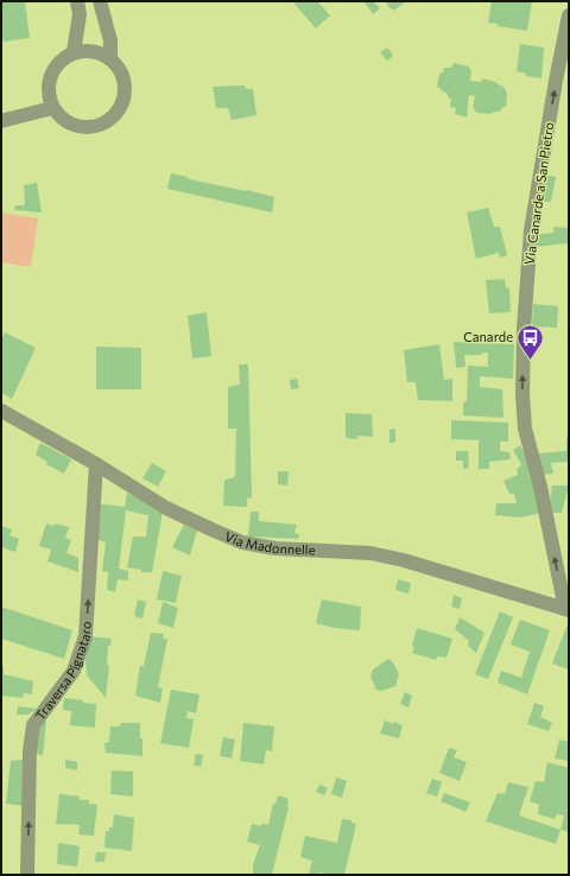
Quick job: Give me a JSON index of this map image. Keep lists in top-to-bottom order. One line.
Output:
{"streets":{"street":["Via Canarde a San Pietro","Via Madonnelle","Traversa Pignataro"]},"crossings":[["Via Canarde a San Pietro","Via Madonnelle"],["Via Madonnelle","Traversa Pignataro"]],"one_way":["Via Canarde a San Pietro","Traversa Pignataro"],"places":{"bus stop":["Canarde"]}}
